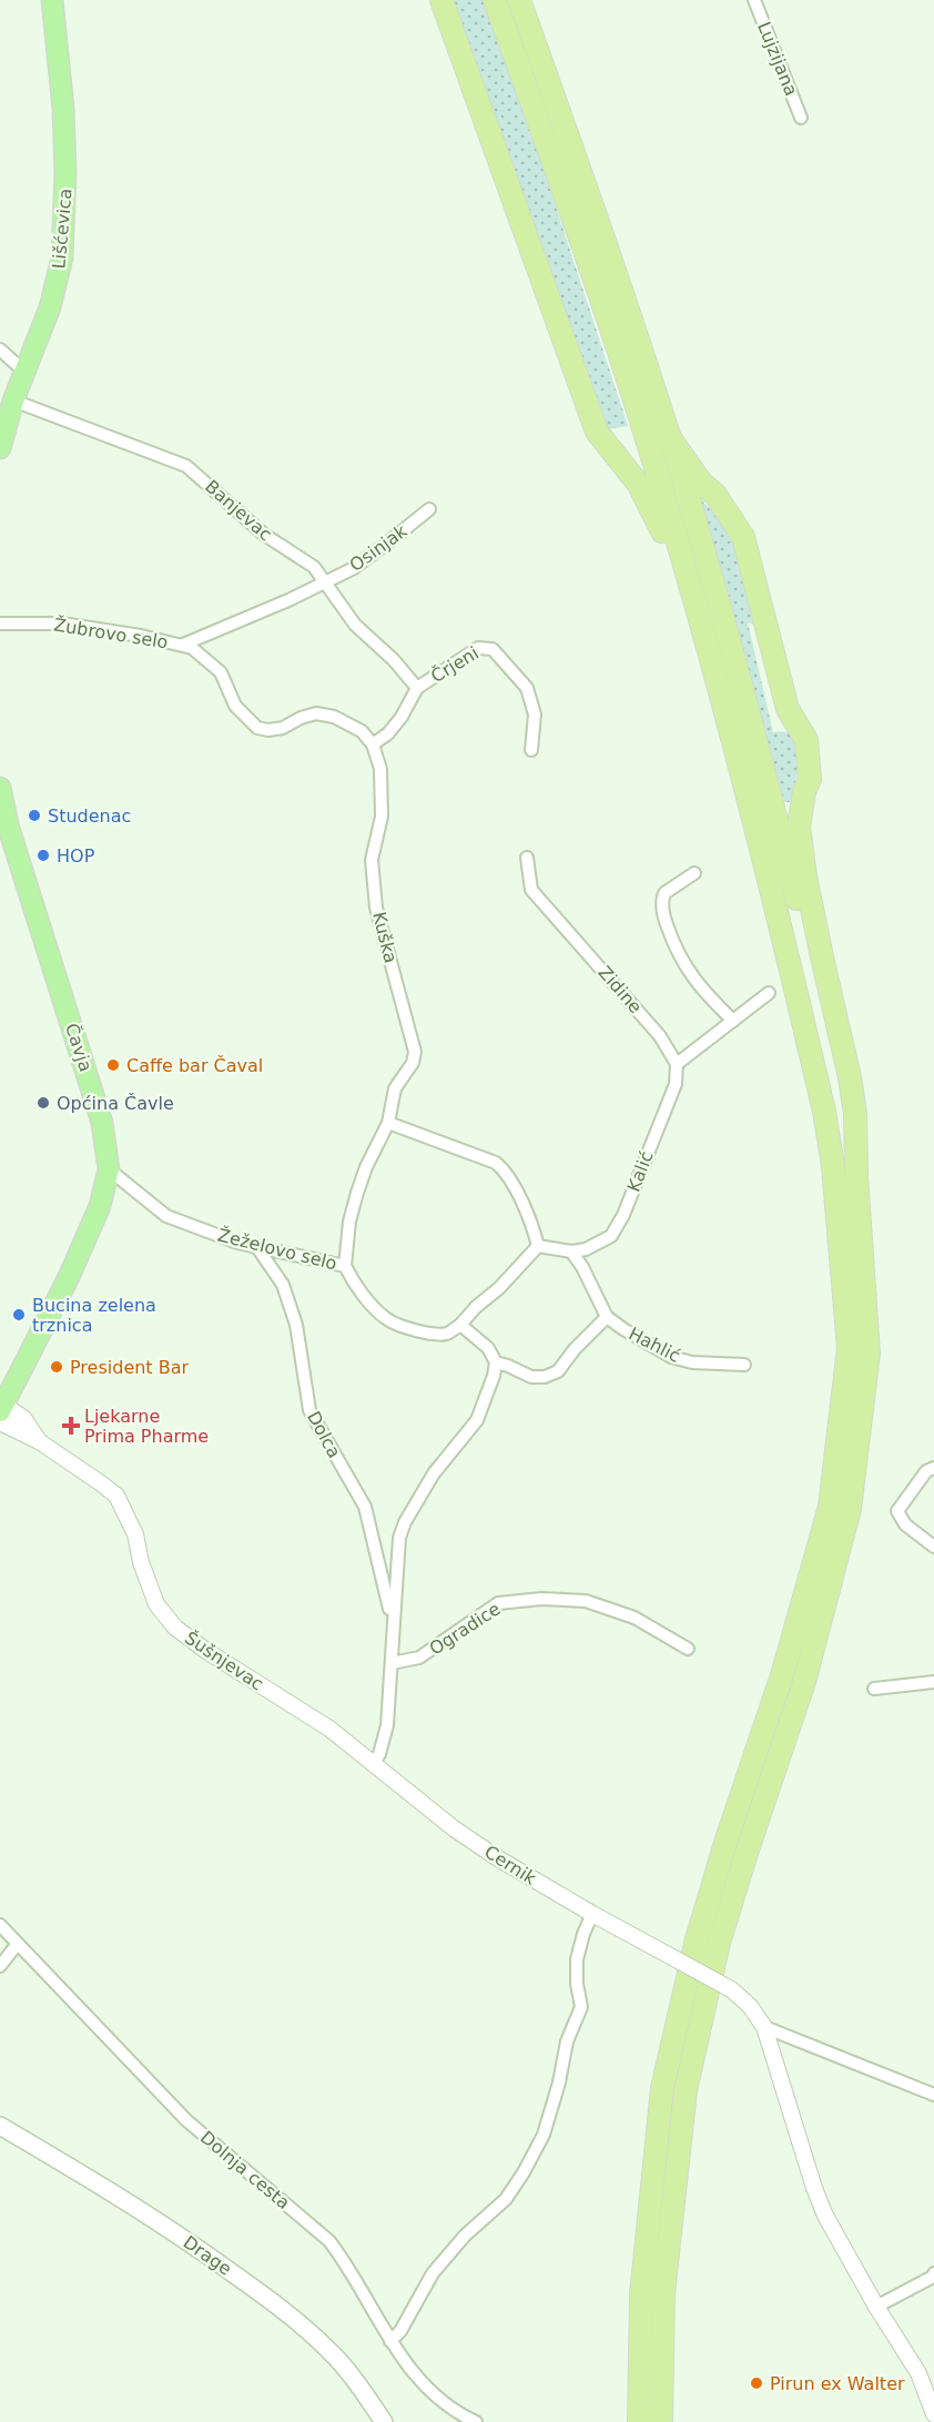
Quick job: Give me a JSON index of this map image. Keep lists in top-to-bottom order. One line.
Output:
{"streets":{"main road":["Lišćevica","Čavja","Drage"],"street":["Lujzijana","Banjevac","Osinjak","Žubrovo selo","Črjeni","Kuška","Zidine","Kalić","Žeželovo selo","Hahlić","Dolca","Ogradice","Šušnjevac","Cernik","Dolnja cesta"]},"crossings":[["Lišćevica","Banjevac"],["Banjevac","Osinjak"],["Banjevac","Žubrovo selo"],["Banjevac","Črjeni"],["Osinjak","Žubrovo selo"],["Žubrovo selo","Črjeni"],["Žubrovo selo","Kuška"],["Črjeni","Kuška"],["Kuška","Kalić"],["Kuška","Žeželovo selo"],["Zidine","Kalić"],["Čavja","Žeželovo selo"],["Čavja","Šušnjevac"],["Kalić","Žeželovo selo"],["Žeželovo selo","Dolca"],["Šušnjevac","Cernik"]],"places":{"other":["Studenac","HOP","Caffe bar Čaval","Općina Čavle","Bucina zelena trznica","President Bar","Pirun ex Walter"],"health":["Ljekarne Prima Pharme"]}}
